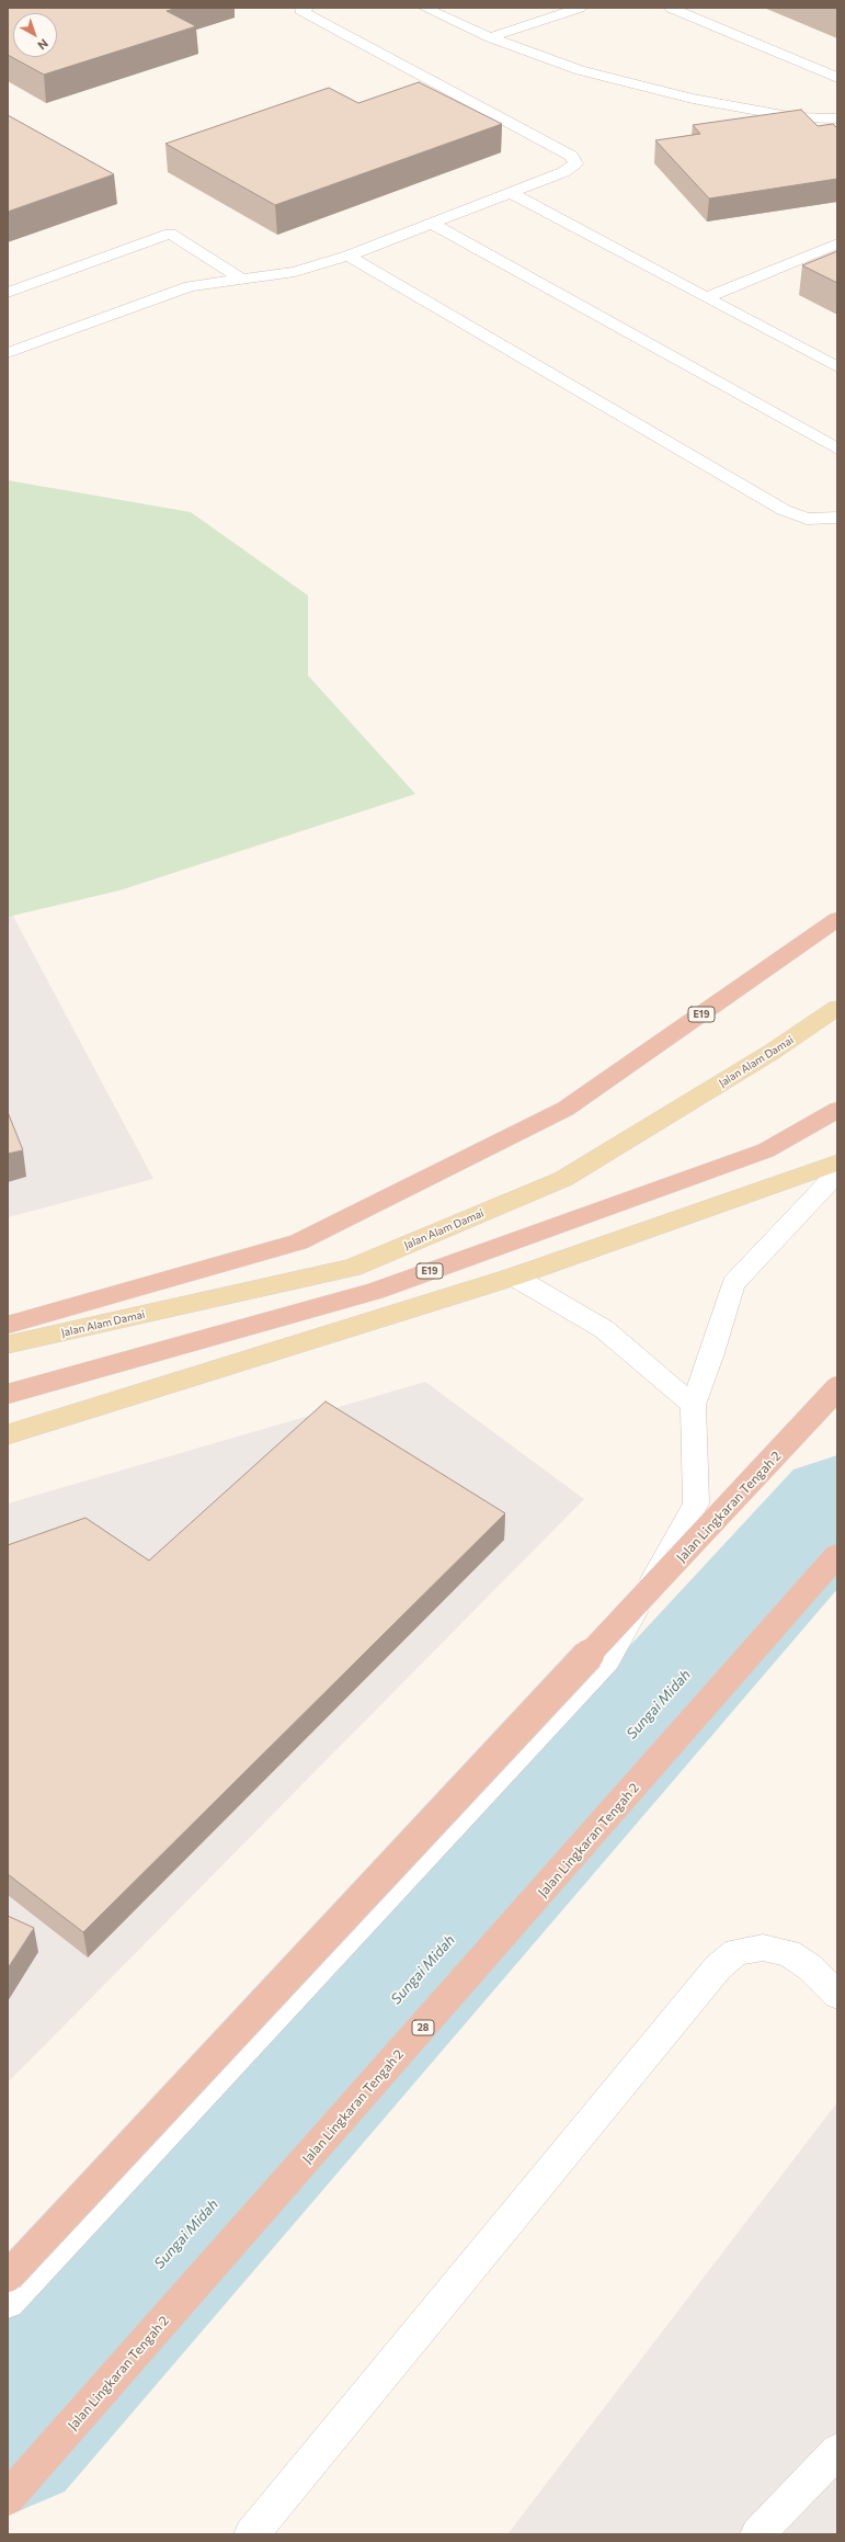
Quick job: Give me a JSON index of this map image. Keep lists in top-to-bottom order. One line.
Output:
{"streets":{"highway":["E19","Jalan Lingkaran Tengah 2","28"],"main road":["Jalan Alam Damai"]},"water":["Sungai Midah"],"north":"bottom right"}
